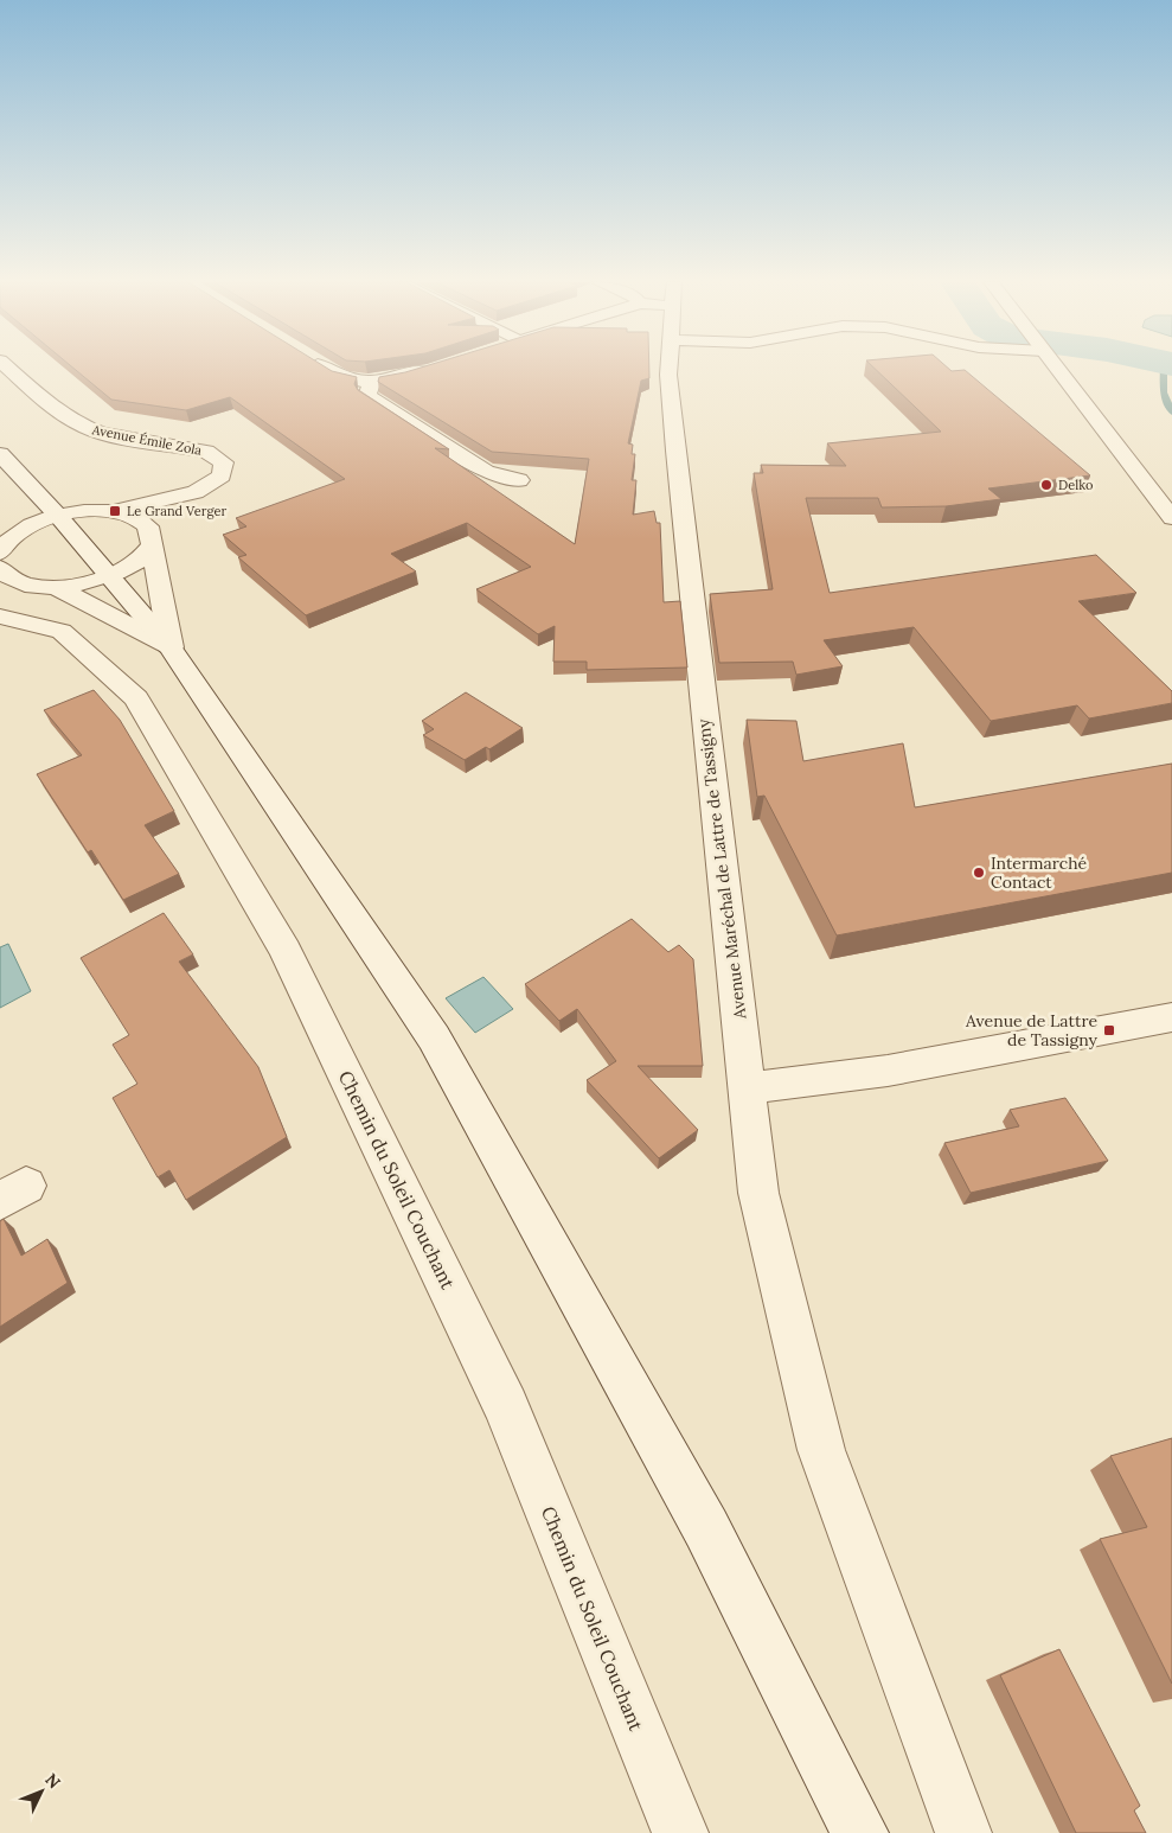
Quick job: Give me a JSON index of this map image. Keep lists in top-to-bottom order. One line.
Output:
{"streets":{"street":["Avenue Émile Zola","Avenue Maréchal de Lattre de Tassigny","Chemin du Soleil Couchant"]},"places":{"other":["Delko","Intermarché Contact"],"transit":["Le Grand Verger","Avenue de Lattre de Tassigny"]},"north":"top right"}
